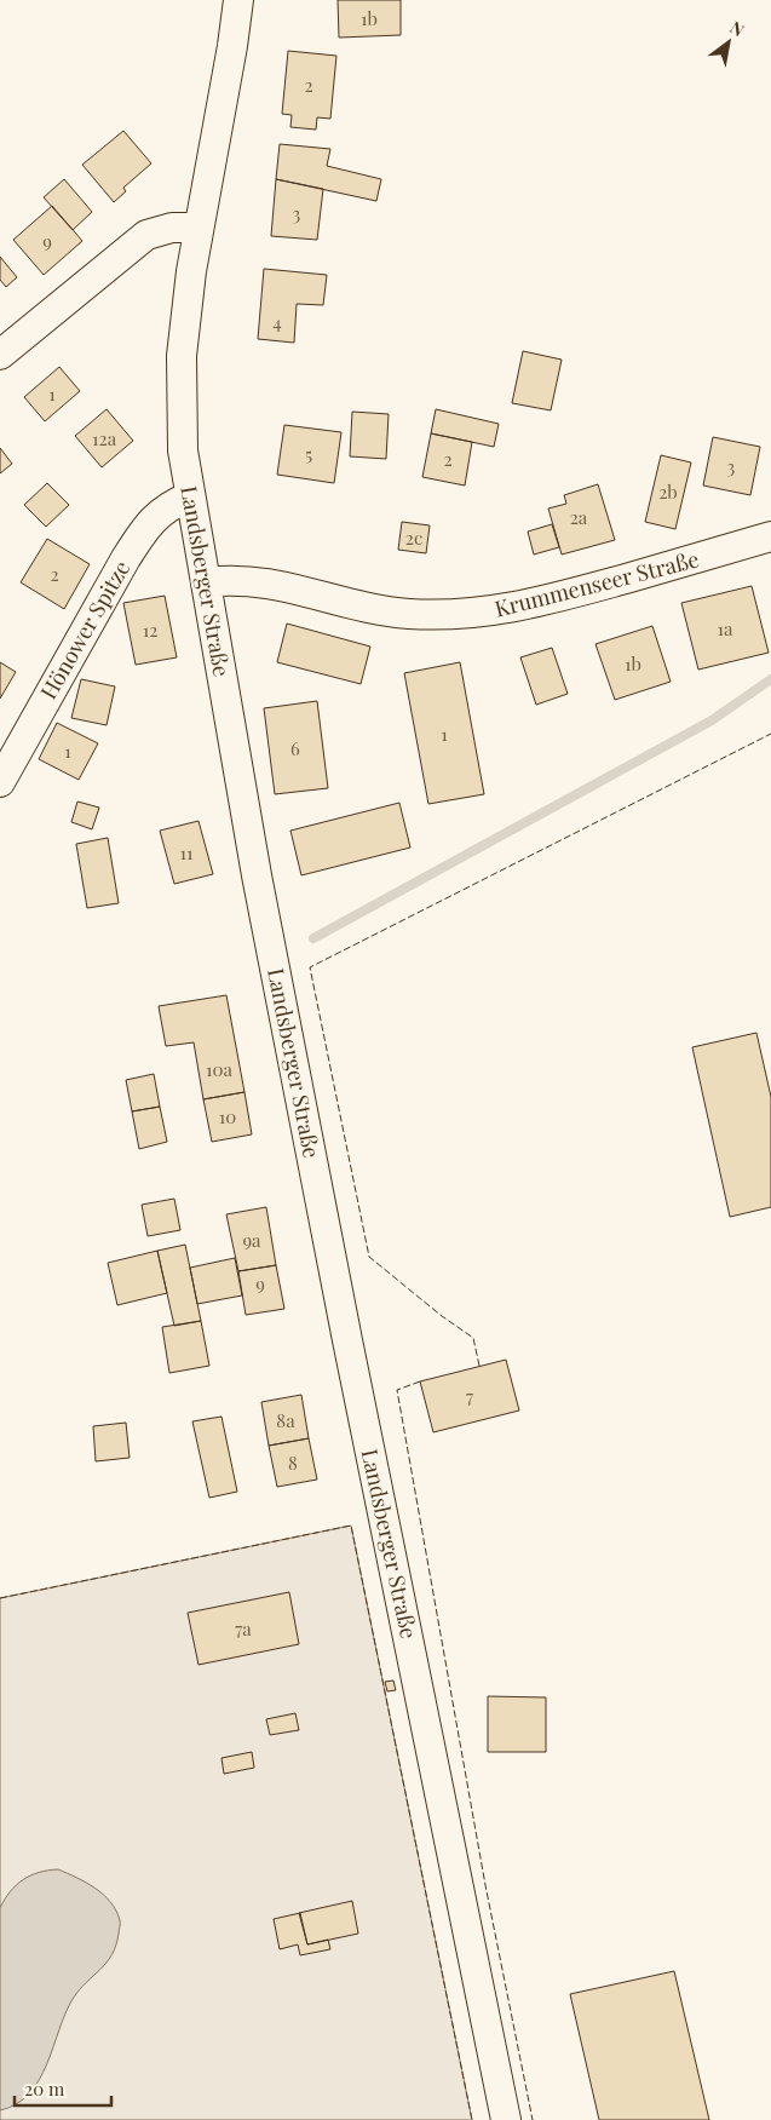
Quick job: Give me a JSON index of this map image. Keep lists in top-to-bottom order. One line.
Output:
{"streets":{"street":["Landsberger Straße","Krummenseer Straße","Hönower Spitze"]},"crossings":[["Landsberger Straße","Krummenseer Straße"],["Landsberger Straße","Hönower Spitze"]],"house_numbers":["1b","2","3","9","4","1","12a","5","2","3","2b","2a","2c","2","1a","12","1b","1","6","1","11","10a","10","9a","9","7","8a","8","7a"],"scale_bar":"20 m","north":"top right"}
